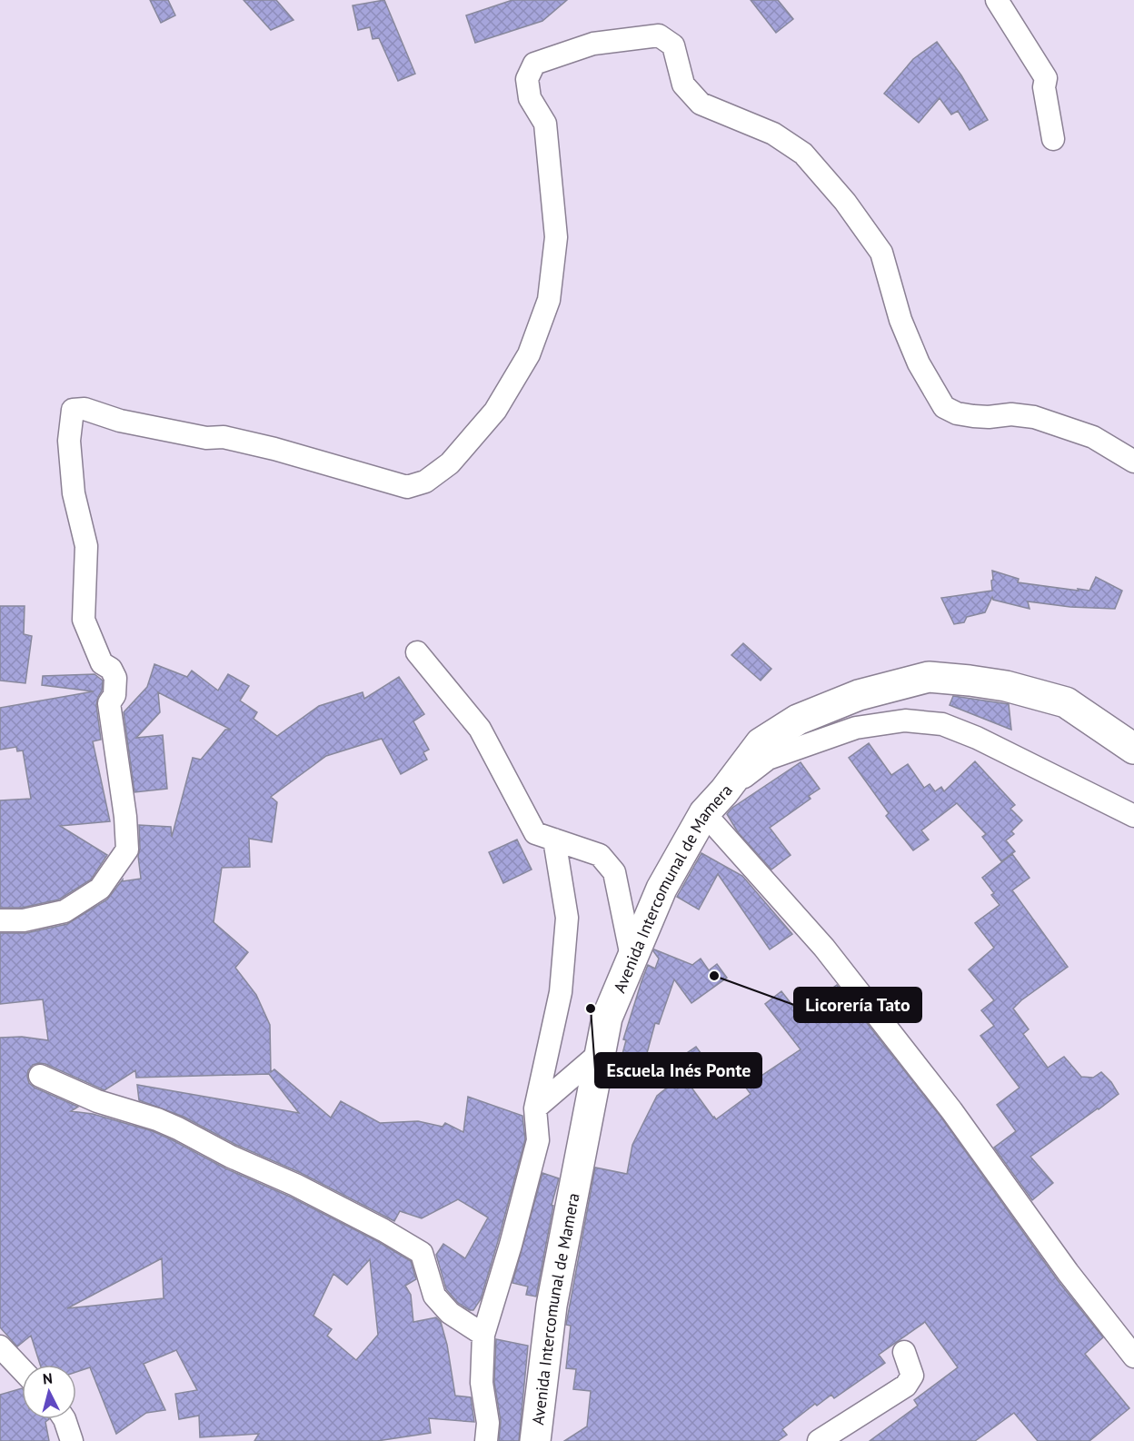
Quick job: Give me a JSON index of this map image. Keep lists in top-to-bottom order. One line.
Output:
{"streets":{"street":["Avenida Intercomunal de Mamera"]},"places":["Licorería Tato","Escuela Inés Ponte"],"north":"top"}
